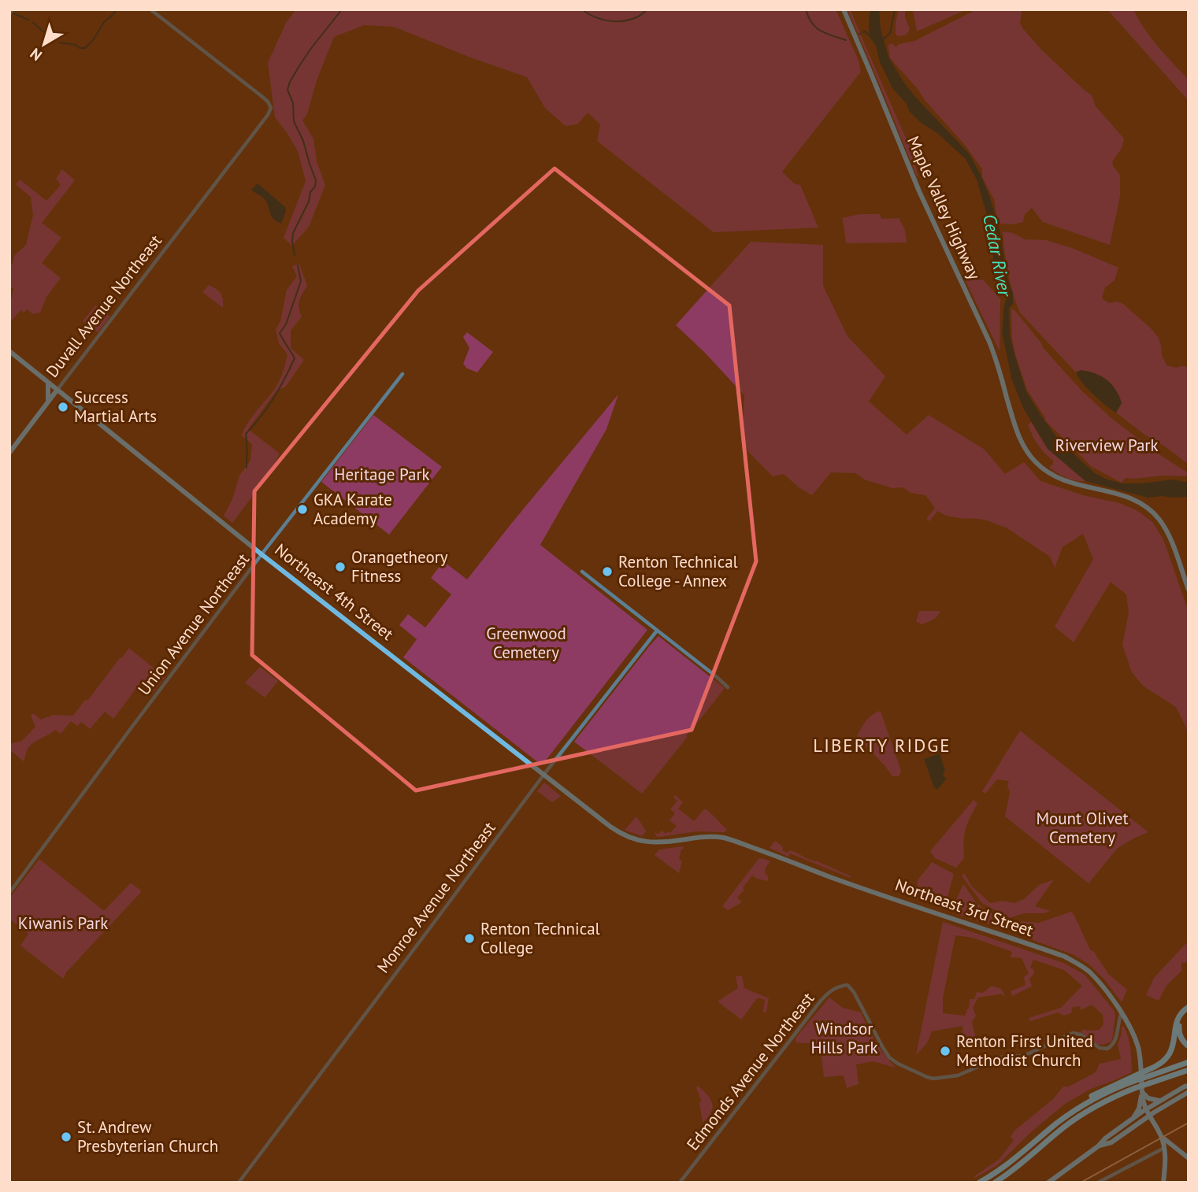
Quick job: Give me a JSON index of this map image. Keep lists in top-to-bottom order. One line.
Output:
{"streets":{"main road":["Maple Valley Highway","Duvall Avenue Northeast","Northeast 4th Street","Northeast 3rd Street"],"street":["Union Avenue Northeast","Monroe Avenue Northeast","Edmonds Avenue Northeast"]},"crossings":[["Duvall Avenue Northeast","Northeast 4th Street"],["Northeast 4th Street","Union Avenue Northeast"],["Northeast 4th Street","Monroe Avenue Northeast"],["Northeast 4th Street","Northeast 3rd Street"],["Northeast 3rd Street","Edmonds Avenue Northeast"]],"districts":["LIBERTY RIDGE"],"water":["Cedar River"],"parks":["Riverview Park","Heritage Park","Greenwood Cemetery","Mount Olivet Cemetery","Kiwanis Park","Windsor Hills Park"],"places":["Success Martial Arts","GKA Karate Academy","Orangetheory Fitness","Renton Technical College - Annex","Renton Technical College","Renton First United Methodist Church","St. Andrew Presbyterian Church"],"north":"bottom left"}
